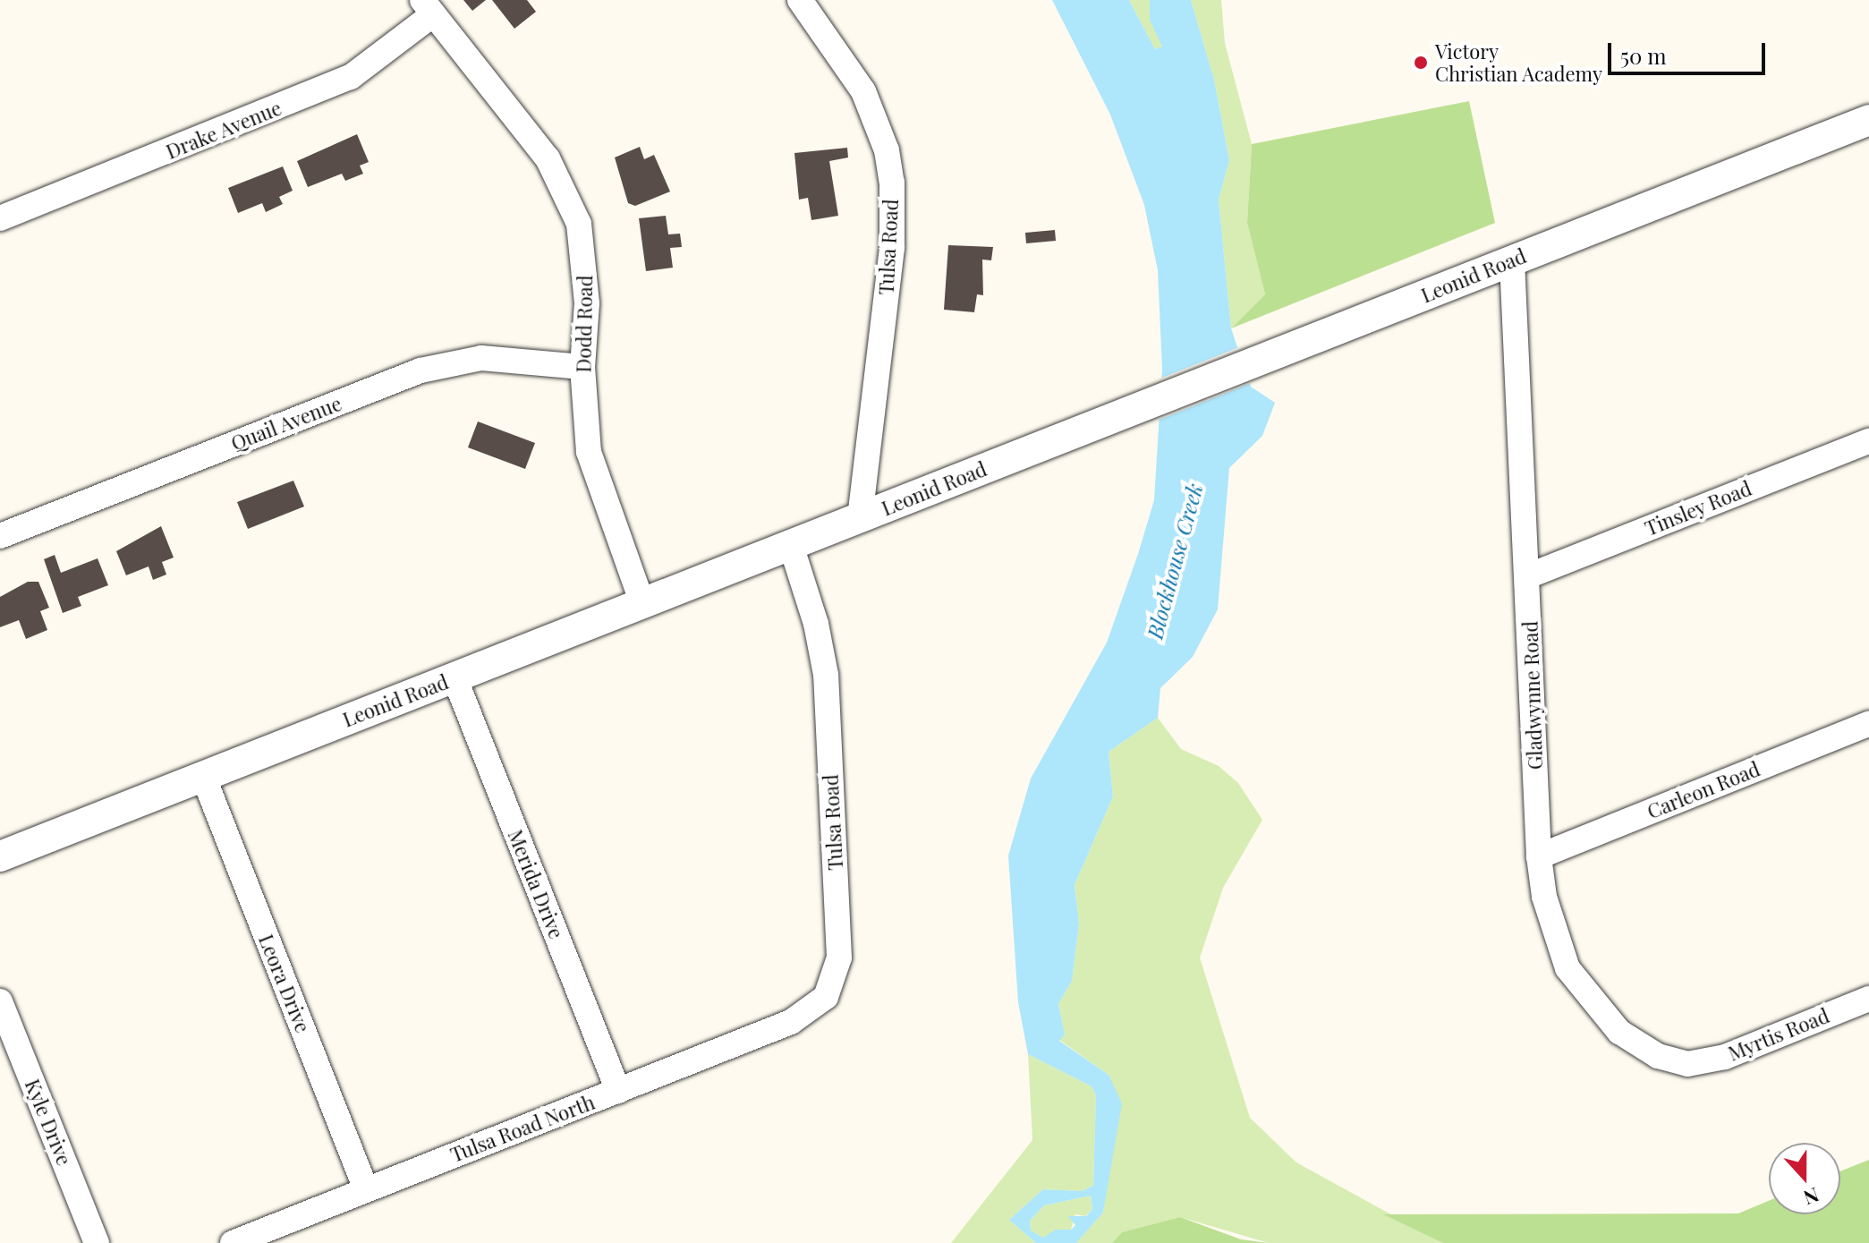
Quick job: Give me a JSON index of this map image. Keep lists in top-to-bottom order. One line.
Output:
{"streets":{"street":["Drake Avenue","Tulsa Road","Leonid Road","Dodd Road","Quail Avenue","Tinsley Road","Gladwynne Road","Carleon Road","Merida Drive","Leora Drive","Myrtis Road","Kyle Drive","Tulsa Road North"]},"crossings":[["Drake Avenue","Dodd Road"],["Tulsa Road","Leonid Road"],["Tulsa Road","Tulsa Road North"],["Leonid Road","Dodd Road"],["Leonid Road","Gladwynne Road"],["Leonid Road","Merida Drive"],["Leonid Road","Leora Drive"],["Dodd Road","Quail Avenue"],["Tinsley Road","Gladwynne Road"],["Gladwynne Road","Carleon Road"],["Gladwynne Road","Myrtis Road"],["Merida Drive","Tulsa Road North"],["Leora Drive","Tulsa Road North"]],"water":["Blockhouse Creek"],"places":["Victory Christian Academy"],"scale_bar":"50 m","north":"bottom"}
